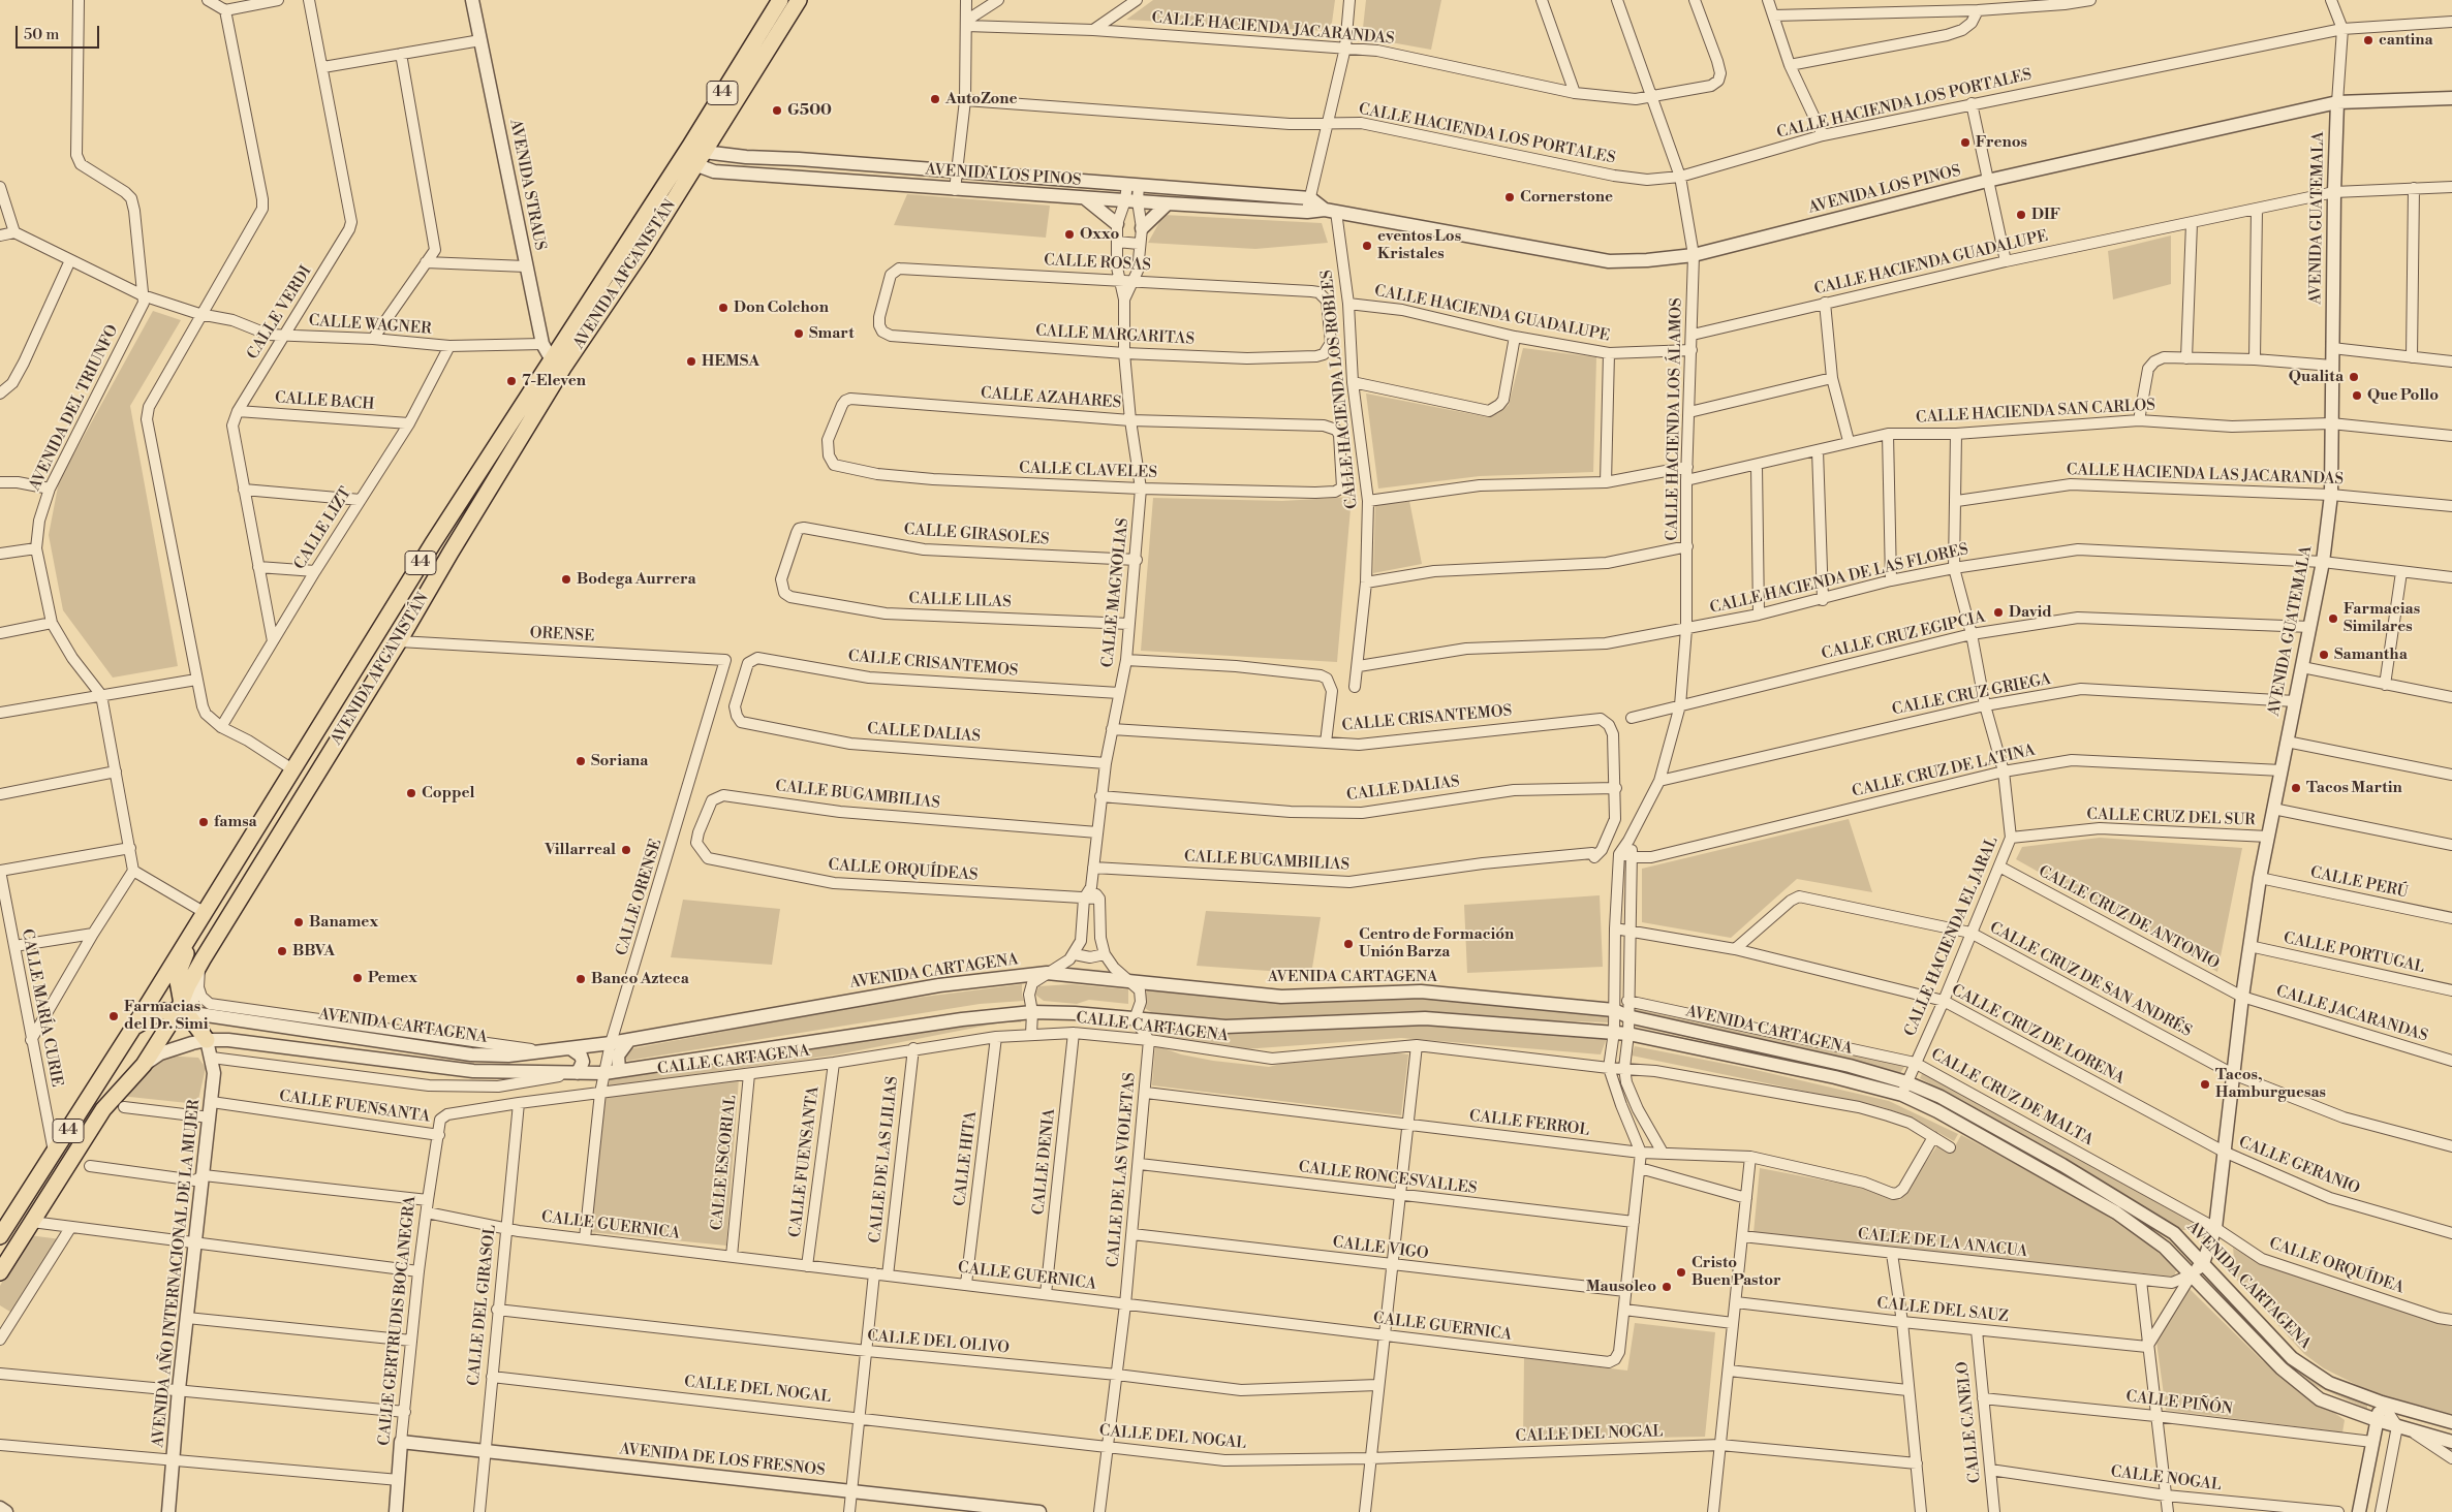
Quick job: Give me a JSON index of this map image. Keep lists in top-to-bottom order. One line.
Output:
{"streets":{"main road":["44","AVENIDA AFGANISTÁN"],"street":["CALLE HACIENDA JACARANDAS","CALLE HACIENDA LOS PORTALES","AVENIDA LOS PINOS","AVENIDA STRAUS","AVENIDA GUATEMALA","CALLE ROSAS","CALLE HACIENDA GUADALUPE","CALLE VERDI","CALLE WAGNER","CALLE MARGARITAS","CALLE HACIENDA LOS ROBLES","CALLE AZAHARES","CALLE BACH","AVENIDA DEL TRIUNFO","CALLE HACIENDA SAN CARLOS","CALLE HACIENDA LOS ÁLAMOS","CALLE CLAVELES","CALLE HACIENDA LAS JACARANDAS","CALLE LIZT","CALLE GIRASOLES","CALLE HACIENDA DE LAS FLORES","CALLE MAGNOLIAS","CALLE LILAS","ORENSE","CALLE CRUZ EGIPCIA","CALLE CRISANTEMOS","CALLE CRUZ GRIEGA","CALLE DALIAS","CALLE CRUZ DE LATINA","CALLE BUGAMBILIAS","CALLE CRUZ DEL SUR","CALLE ORQUÍDEAS","CALLE PERÚ","CALLE ORENSE","CALLE CRUZ DE ANTONIO","CALLE HACIENDA EL JARAL","CALLE PORTUGAL","AVENIDA CARTAGENA","CALLE CRUZ DE SAN ANDRÉS","CALLE MARÍA CURIE","CALLE JACARANDAS","CALLE CARTAGENA","CALLE CRUZ DE LORENA","CALLE CRUZ DE MALTA","CALLE FUENSANTA","CALLE FERROL","CALLE HITA","CALLE DE LAS LILIAS","CALLE DENIA","CALLE ESCORIAL","CALLE GERANIO","CALLE DE LAS VIOLETAS","CALLE RONCESVALLES","CALLE GUERNICA","CALLE DE LA ANACUA","CALLE VIGO","CALLE ORQUÍDEA","AVENIDA AÑO INTERNACIONAL DE LA MUJER","CALLE DEL GIRASOL","CALLE DEL SAUZ","CALLE GERTRUDIS BOCANEGRA","CALLE DEL OLIVO","CALLE DEL NOGAL","CALLE PIÑÓN","CALLE CANELO","AVENIDA DE LOS FRESNOS","CALLE NOGAL"]},"crossings":[["CALLE HACIENDA JACARANDAS","CALLE HACIENDA LOS ÁLAMOS"],["CALLE HACIENDA LOS PORTALES","AVENIDA GUATEMALA"],["CALLE HACIENDA LOS PORTALES","CALLE HACIENDA LOS ÁLAMOS"],["AVENIDA LOS PINOS","AVENIDA GUATEMALA"],["AVENIDA LOS PINOS","AVENIDA AFGANISTÁN"],["AVENIDA LOS PINOS","CALLE HACIENDA LOS ROBLES"],["AVENIDA LOS PINOS","CALLE HACIENDA LOS ÁLAMOS"],["AVENIDA LOS PINOS","CALLE MAGNOLIAS"],["AVENIDA STRAUS","AVENIDA AFGANISTÁN"],["AVENIDA STRAUS","CALLE WAGNER"],["AVENIDA GUATEMALA","CALLE HACIENDA GUADALUPE"],["AVENIDA GUATEMALA","CALLE HACIENDA SAN CARLOS"],["AVENIDA GUATEMALA","CALLE HACIENDA LAS JACARANDAS"],["AVENIDA GUATEMALA","CALLE HACIENDA DE LAS FLORES"],["AVENIDA GUATEMALA","CALLE CRUZ EGIPCIA"],["AVENIDA GUATEMALA","CALLE CRUZ GRIEGA"],["AVENIDA GUATEMALA","CALLE CRUZ DE LATINA"],["AVENIDA GUATEMALA","CALLE CRUZ DEL SUR"],["AVENIDA GUATEMALA","CALLE PERÚ"],["AVENIDA GUATEMALA","CALLE CRUZ DE ANTONIO"],["AVENIDA GUATEMALA","CALLE PORTUGAL"],["AVENIDA GUATEMALA","AVENIDA CARTAGENA"],["AVENIDA GUATEMALA","CALLE CRUZ DE SAN ANDRÉS"],["AVENIDA GUATEMALA","CALLE JACARANDAS"],["AVENIDA GUATEMALA","CALLE CRUZ DE LORENA"],["AVENIDA GUATEMALA","CALLE CRUZ DE MALTA"],["AVENIDA GUATEMALA","CALLE GERANIO"],["AVENIDA GUATEMALA","CALLE ORQUÍDEA"],["CALLE ROSAS","CALLE MARGARITAS"],["CALLE ROSAS","CALLE MAGNOLIAS"],["CALLE HACIENDA GUADALUPE","CALLE HACIENDA LOS ROBLES"],["CALLE HACIENDA GUADALUPE","CALLE HACIENDA LOS ÁLAMOS"],["AVENIDA AFGANISTÁN","ORENSE"],["AVENIDA AFGANISTÁN","AVENIDA CARTAGENA"],["AVENIDA AFGANISTÁN","CALLE MARÍA CURIE"],["CALLE VERDI","CALLE WAGNER"],["CALLE VERDI","CALLE BACH"],["CALLE VERDI","CALLE LIZT"],["CALLE WAGNER","AVENIDA DEL TRIUNFO"],["CALLE WAGNER","CALLE LIZT"],["CALLE MARGARITAS","CALLE MAGNOLIAS"],["CALLE HACIENDA LOS ROBLES","CALLE HACIENDA DE LAS FLORES"],["CALLE AZAHARES","CALLE CLAVELES"],["CALLE AZAHARES","CALLE MAGNOLIAS"],["CALLE BACH","CALLE LIZT"],["CALLE HACIENDA SAN CARLOS","CALLE HACIENDA LOS ÁLAMOS"],["CALLE HACIENDA SAN CARLOS","CALLE HACIENDA EL JARAL"],["CALLE HACIENDA LOS ÁLAMOS","CALLE HACIENDA DE LAS FLORES"],["CALLE HACIENDA LOS ÁLAMOS","CALLE CRUZ EGIPCIA"],["CALLE HACIENDA LOS ÁLAMOS","CALLE CRUZ GRIEGA"],["CALLE CLAVELES","CALLE MAGNOLIAS"],["CALLE HACIENDA LAS JACARANDAS","CALLE HACIENDA EL JARAL"],["CALLE GIRASOLES","CALLE MAGNOLIAS"],["CALLE GIRASOLES","CALLE LILAS"],["CALLE HACIENDA DE LAS FLORES","CALLE HACIENDA EL JARAL"],["CALLE MAGNOLIAS","CALLE LILAS"],["CALLE MAGNOLIAS","CALLE CRISANTEMOS"],["CALLE MAGNOLIAS","CALLE DALIAS"],["CALLE MAGNOLIAS","CALLE BUGAMBILIAS"],["CALLE MAGNOLIAS","CALLE ORQUÍDEAS"],["ORENSE","CALLE ORENSE"],["CALLE CRUZ EGIPCIA","CALLE HACIENDA EL JARAL"],["CALLE CRISANTEMOS","CALLE DALIAS"],["CALLE CRISANTEMOS","CALLE BUGAMBILIAS"],["CALLE CRUZ GRIEGA","CALLE HACIENDA EL JARAL"],["CALLE DALIAS","CALLE BUGAMBILIAS"],["CALLE CRUZ DE LATINA","CALLE HACIENDA EL JARAL"],["CALLE BUGAMBILIAS","CALLE ORQUÍDEAS"],["CALLE CRUZ DEL SUR","CALLE HACIENDA EL JARAL"],["CALLE ORENSE","AVENIDA CARTAGENA"],["CALLE ORENSE","CALLE CARTAGENA"],["CALLE ORENSE","CALLE FUENSANTA"],["CALLE ORENSE","CALLE GUERNICA"],["CALLE CRUZ DE ANTONIO","CALLE HACIENDA EL JARAL"],["CALLE CRUZ DE ANTONIO","CALLE JACARANDAS"],["CALLE HACIENDA EL JARAL","AVENIDA CARTAGENA"],["CALLE HACIENDA EL JARAL","CALLE CRUZ DE SAN ANDRÉS"],["CALLE HACIENDA EL JARAL","CALLE CRUZ DE LORENA"],["CALLE HACIENDA EL JARAL","CALLE CRUZ DE MALTA"],["AVENIDA CARTAGENA","CALLE DE LA ANACUA"],["AVENIDA CARTAGENA","AVENIDA AÑO INTERNACIONAL DE LA MUJER"],["CALLE CRUZ DE SAN ANDRÉS","CALLE CRUZ DE LORENA"],["CALLE CARTAGENA","CALLE FUENSANTA"],["CALLE CARTAGENA","CALLE HITA"],["CALLE CARTAGENA","CALLE DE LAS LILIAS"],["CALLE CARTAGENA","CALLE DENIA"],["CALLE CARTAGENA","CALLE ESCORIAL"],["CALLE CARTAGENA","CALLE DE LAS VIOLETAS"],["CALLE CRUZ DE LORENA","CALLE GERANIO"],["CALLE CRUZ DE MALTA","CALLE ORQUÍDEA"],["CALLE FUENSANTA","CALLE GUERNICA"],["CALLE FUENSANTA","AVENIDA AÑO INTERNACIONAL DE LA MUJER"],["CALLE FUENSANTA","CALLE DEL GIRASOL"],["CALLE FUENSANTA","CALLE GERTRUDIS BOCANEGRA"],["CALLE FERROL","CALLE DE LAS VIOLETAS"],["CALLE HITA","CALLE GUERNICA"],["CALLE DE LAS LILIAS","CALLE GUERNICA"],["CALLE DENIA","CALLE GUERNICA"],["CALLE ESCORIAL","CALLE GUERNICA"],["CALLE DE LAS VIOLETAS","CALLE RONCESVALLES"],["CALLE DE LAS VIOLETAS","CALLE GUERNICA"],["CALLE DE LAS VIOLETAS","CALLE VIGO"],["CALLE DE LAS VIOLETAS","CALLE DEL OLIVO"],["CALLE DE LAS VIOLETAS","CALLE DEL NOGAL"],["CALLE GUERNICA","CALLE DEL GIRASOL"],["CALLE GUERNICA","CALLE GERTRUDIS BOCANEGRA"],["CALLE DEL GIRASOL","CALLE DEL OLIVO"],["CALLE DEL GIRASOL","CALLE DEL NOGAL"],["CALLE DEL GIRASOL","AVENIDA DE LOS FRESNOS"],["CALLE DEL SAUZ","CALLE CANELO"],["CALLE GERTRUDIS BOCANEGRA","AVENIDA DE LOS FRESNOS"],["CALLE PIÑÓN","CALLE CANELO"],["CALLE CANELO","CALLE NOGAL"]],"places":["cantina","AutoZone","G500","Frenos","Cornerstone","DIF","Oxxo","eventos Los Kristales","Don Colchon","Smart","HEMSA","Qualita","7-Eleven","Que Pollo","Bodega Aurrera","David","Farmacias Similares","Samantha","Soriana","Tacos Martin","Coppel","famsa","Villarreal","Banamex","Centro de Formación Unión Barza","BBVA","Pemex","Banco Azteca","Farmacias del Dr. Simi","Tacos, Hamburguesas","Cristo Buen Pastor","Mausoleo"],"scale_bar":"50 m"}
